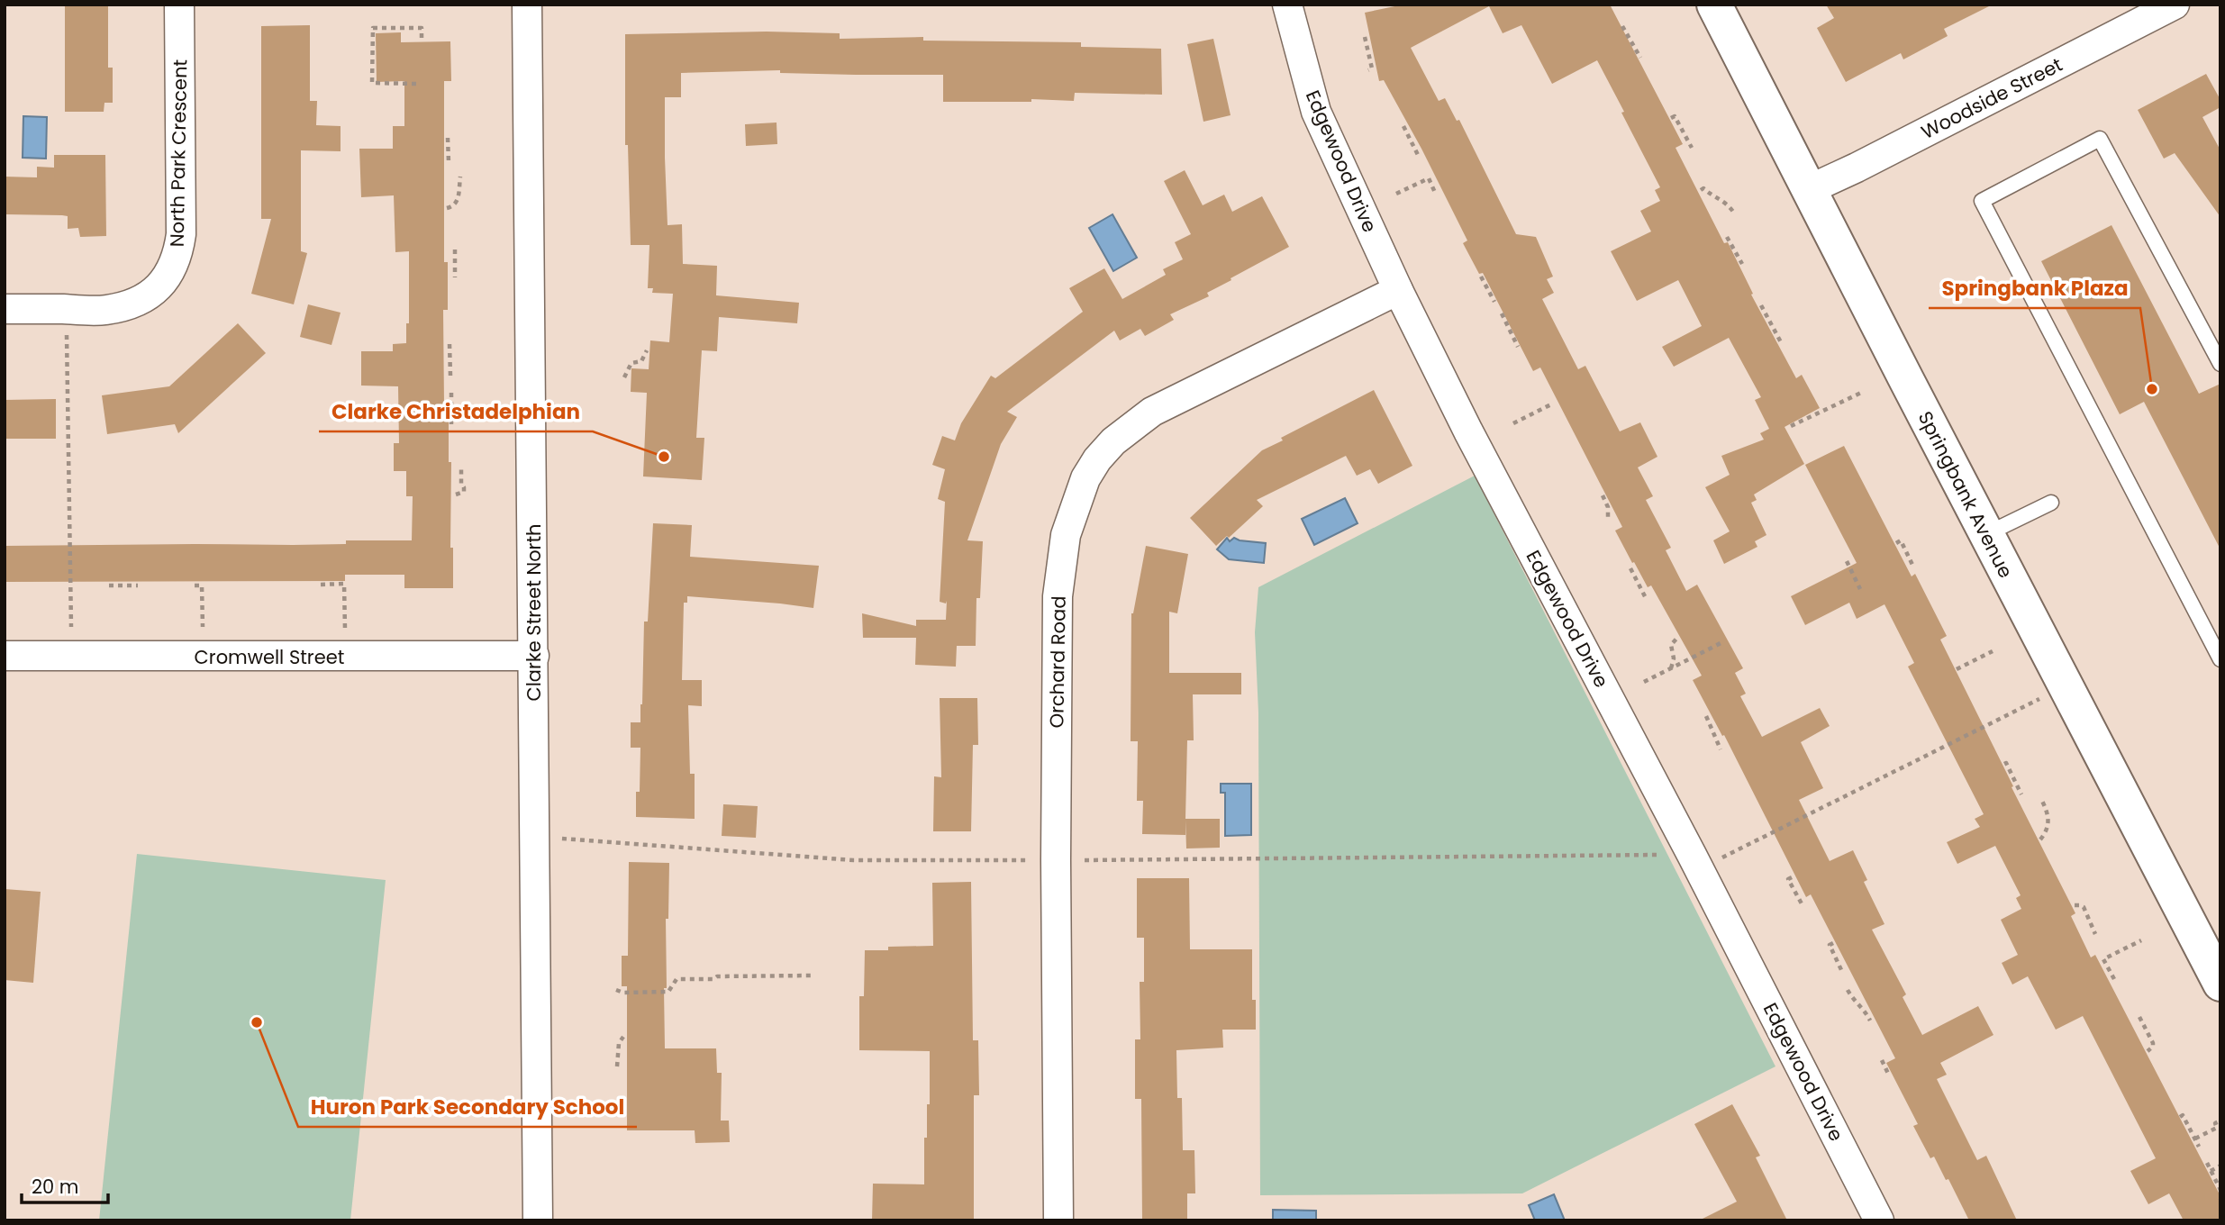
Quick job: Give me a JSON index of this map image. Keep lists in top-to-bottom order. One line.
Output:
{"streets":{"main road":["Springbank Avenue"],"street":["Woodside Street","North Park Crescent","Edgewood Drive","Clarke Street North","Cromwell Street","Orchard Road"]},"crossings":[["Woodside Street","Springbank Avenue"],["Edgewood Drive","Orchard Road"],["Clarke Street North","Cromwell Street"]],"places":["Springbank Plaza","Clarke Christadelphian","Huron Park Secondary School"],"scale_bar":"20 m"}
